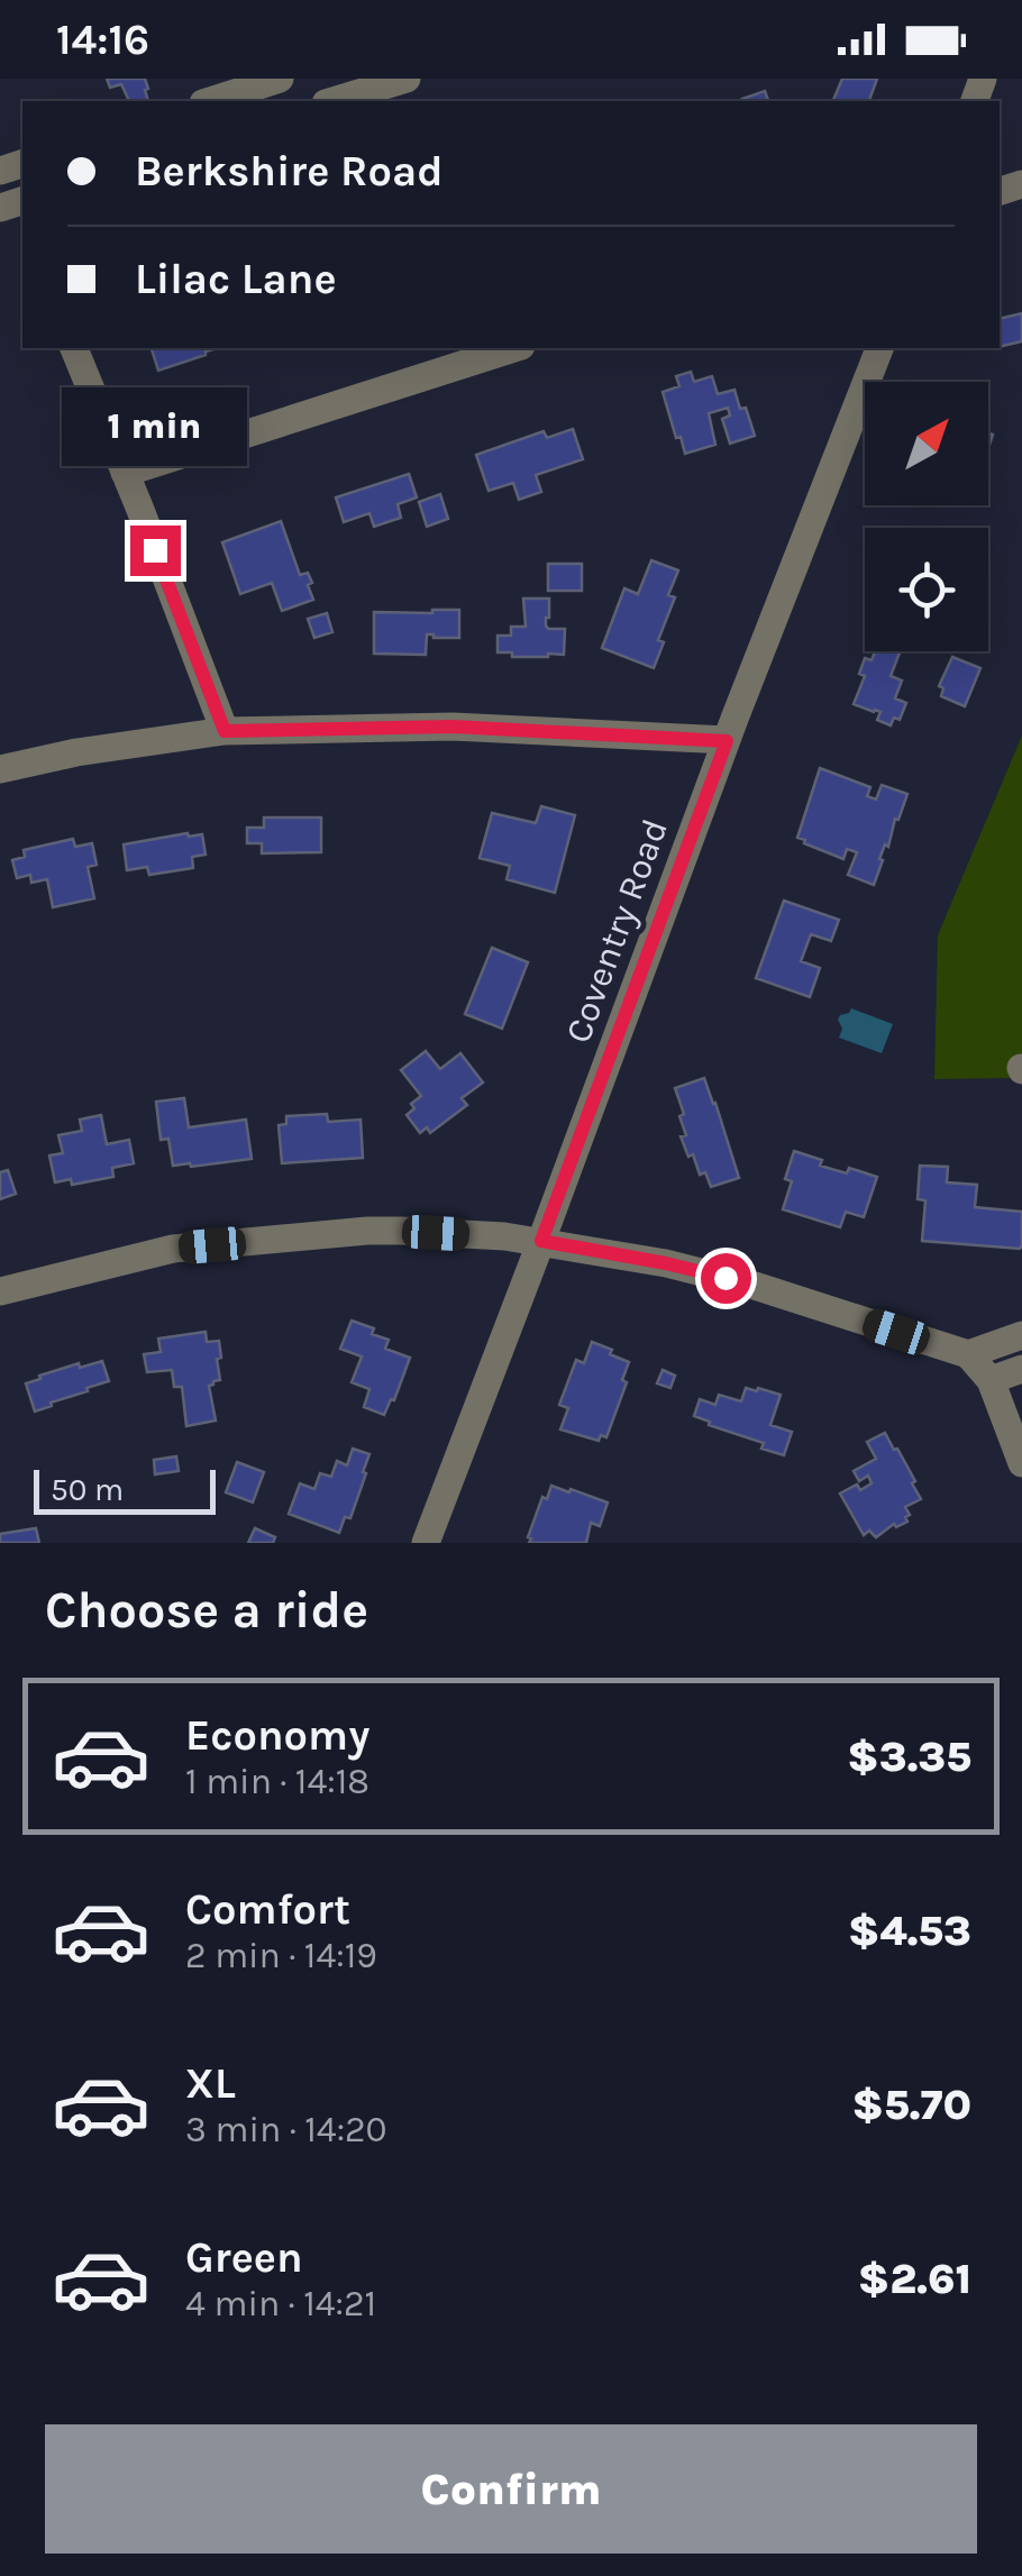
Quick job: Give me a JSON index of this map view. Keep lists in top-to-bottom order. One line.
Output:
{"streets":{"street":["Coventry Road"]},"scale_bar":"50 m","north":"top right","page":{"status":"14:16","banner":["Berkshire Road","Lilac Lane"],"bubble":"1 min","scale":"50 m","heading":"Choose a ride","list":[{"name":"Economy","note":"1 min · 14:18","value":"$3.35"},{"name":"Comfort","note":"2 min · 14:19","value":"$4.53"},{"name":"XL","note":"3 min · 14:20","value":"$5.70"},{"name":"Green","note":"4 min · 14:21","value":"$2.61"}],"buttons":"Confirm"}}
